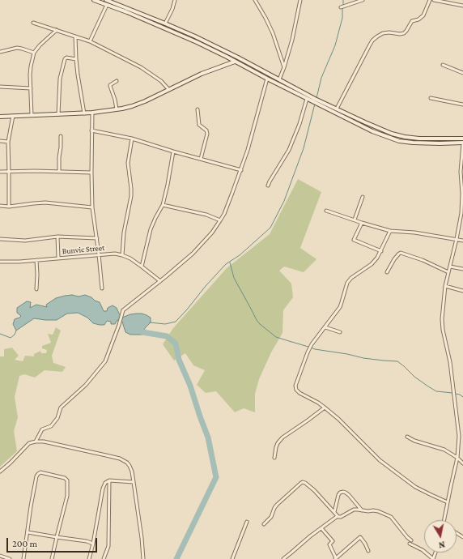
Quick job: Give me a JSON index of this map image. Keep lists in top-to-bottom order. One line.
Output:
{"streets":{"street":["Bunvic Street"]},"scale_bar":"200 m","north":"bottom"}
